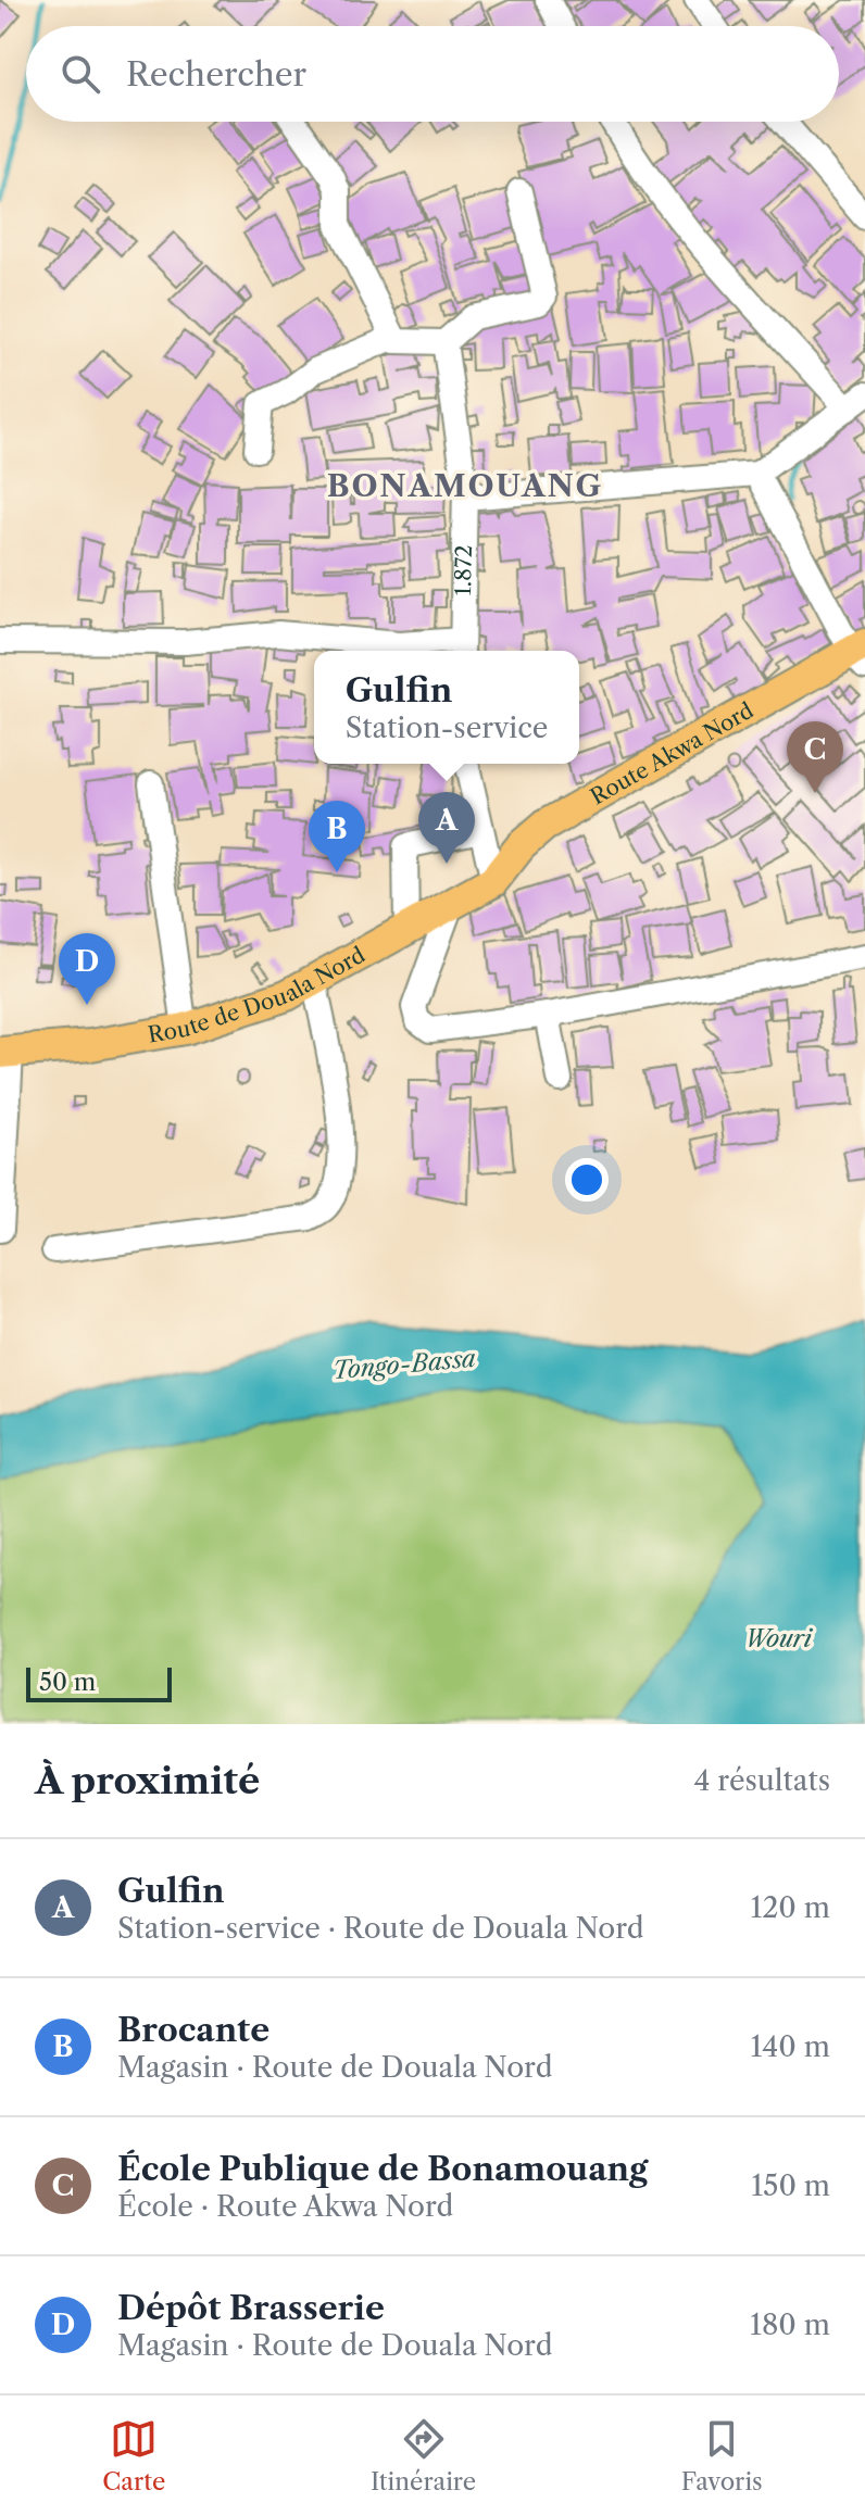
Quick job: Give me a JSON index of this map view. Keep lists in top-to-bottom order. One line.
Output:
{"streets":{"main road":["Route Akwa Nord","Route de Douala Nord"],"street":["1.872"]},"crossings":[["Route Akwa Nord","Route de Douala Nord"]],"districts":["BONAMOUANG"],"water":["Tongo-Bassa","Wouri"],"scale_bar":"50 m","page":{"search":"Rechercher","popup":["Gulfin","Station-service"],"pins":["C","A","B","D"],"scale":"50 m","heading":["À proximité","4 résultats"],"list":[{"mark":"A","name":"Gulfin","note":"Station-service · Route de Douala Nord","value":"120 m"},{"mark":"B","name":"Brocante","note":"Magasin · Route de Douala Nord","value":"140 m"},{"mark":"C","name":"École Publique de Bonamouang","note":"École · Route Akwa Nord","value":"150 m"},{"mark":"D","name":"Dépôt Brasserie","note":"Magasin · Route de Douala Nord","value":"180 m"}],"nav":["Carte","Itinéraire","Favoris"]}}
